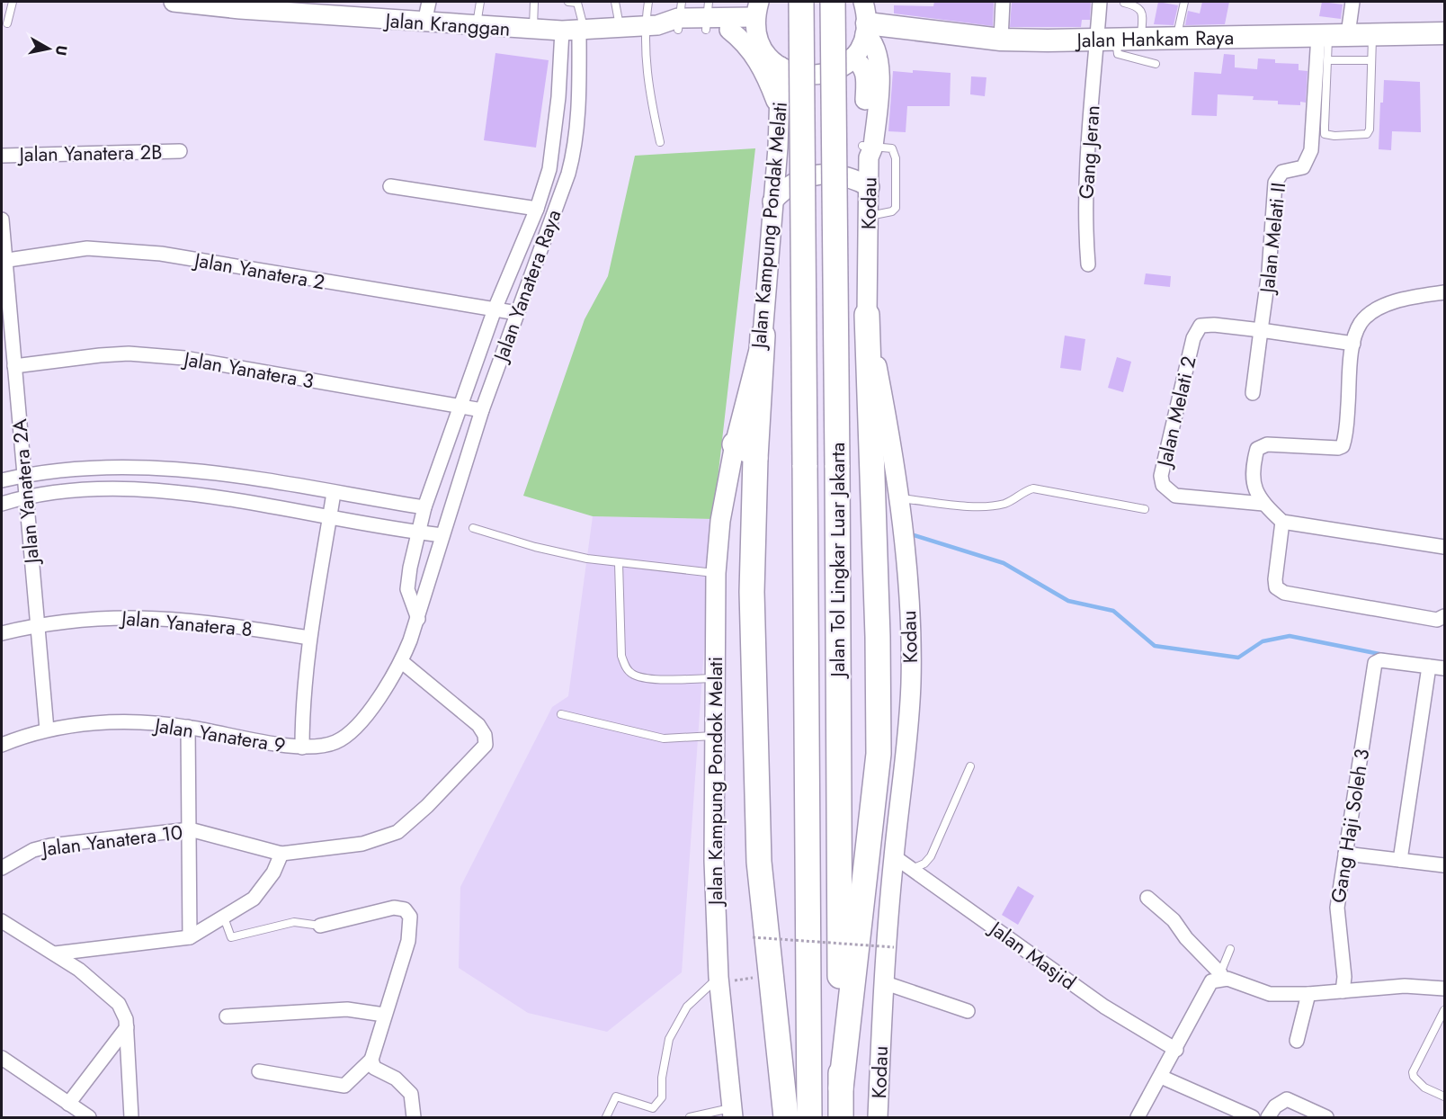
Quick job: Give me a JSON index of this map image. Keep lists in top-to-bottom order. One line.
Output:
{"streets":{"highway":["Jalan Tol Lingkar Luar Jakarta"],"main road":["Jalan Kranggan","Jalan Hankam Raya","Kodau","Jalan Kampung Pondak Melati","Jalan Kampung Pondok Melati"],"street":["Gang Jeran","Jalan Yanatera 2B","Jalan Melati II","Jalan Yanatera 2","Jalan Yanatera Raya","Jalan Yanatera 3","Jalan Melati 2","Jalan Yanatera 2A","Jalan Yanatera 8","Jalan Yanatera 9","Gang Haji Soleh 3","Jalan Yanatera 10","Jalan Masjid"]},"crossings":[["Jalan Kranggan","Jalan Yanatera Raya"],["Jalan Hankam Raya","Gang Jeran"],["Jalan Hankam Raya","Kodau"],["Jalan Hankam Raya","Jalan Melati II"],["Kodau","Jalan Masjid"],["Jalan Kampung Pondak Melati","Jalan Kampung Pondok Melati"],["Jalan Melati II","Jalan Melati 2"],["Jalan Yanatera 2","Jalan Yanatera Raya"],["Jalan Yanatera 2","Jalan Yanatera 2A"],["Jalan Yanatera Raya","Jalan Yanatera 3"],["Jalan Yanatera Raya","Jalan Yanatera 9"],["Jalan Yanatera Raya","Jalan Yanatera 10"],["Jalan Yanatera 3","Jalan Yanatera 2A"],["Jalan Yanatera 2A","Jalan Yanatera 8"],["Jalan Yanatera 2A","Jalan Yanatera 9"],["Jalan Yanatera 9","Jalan Yanatera 10"]],"north":"right"}
